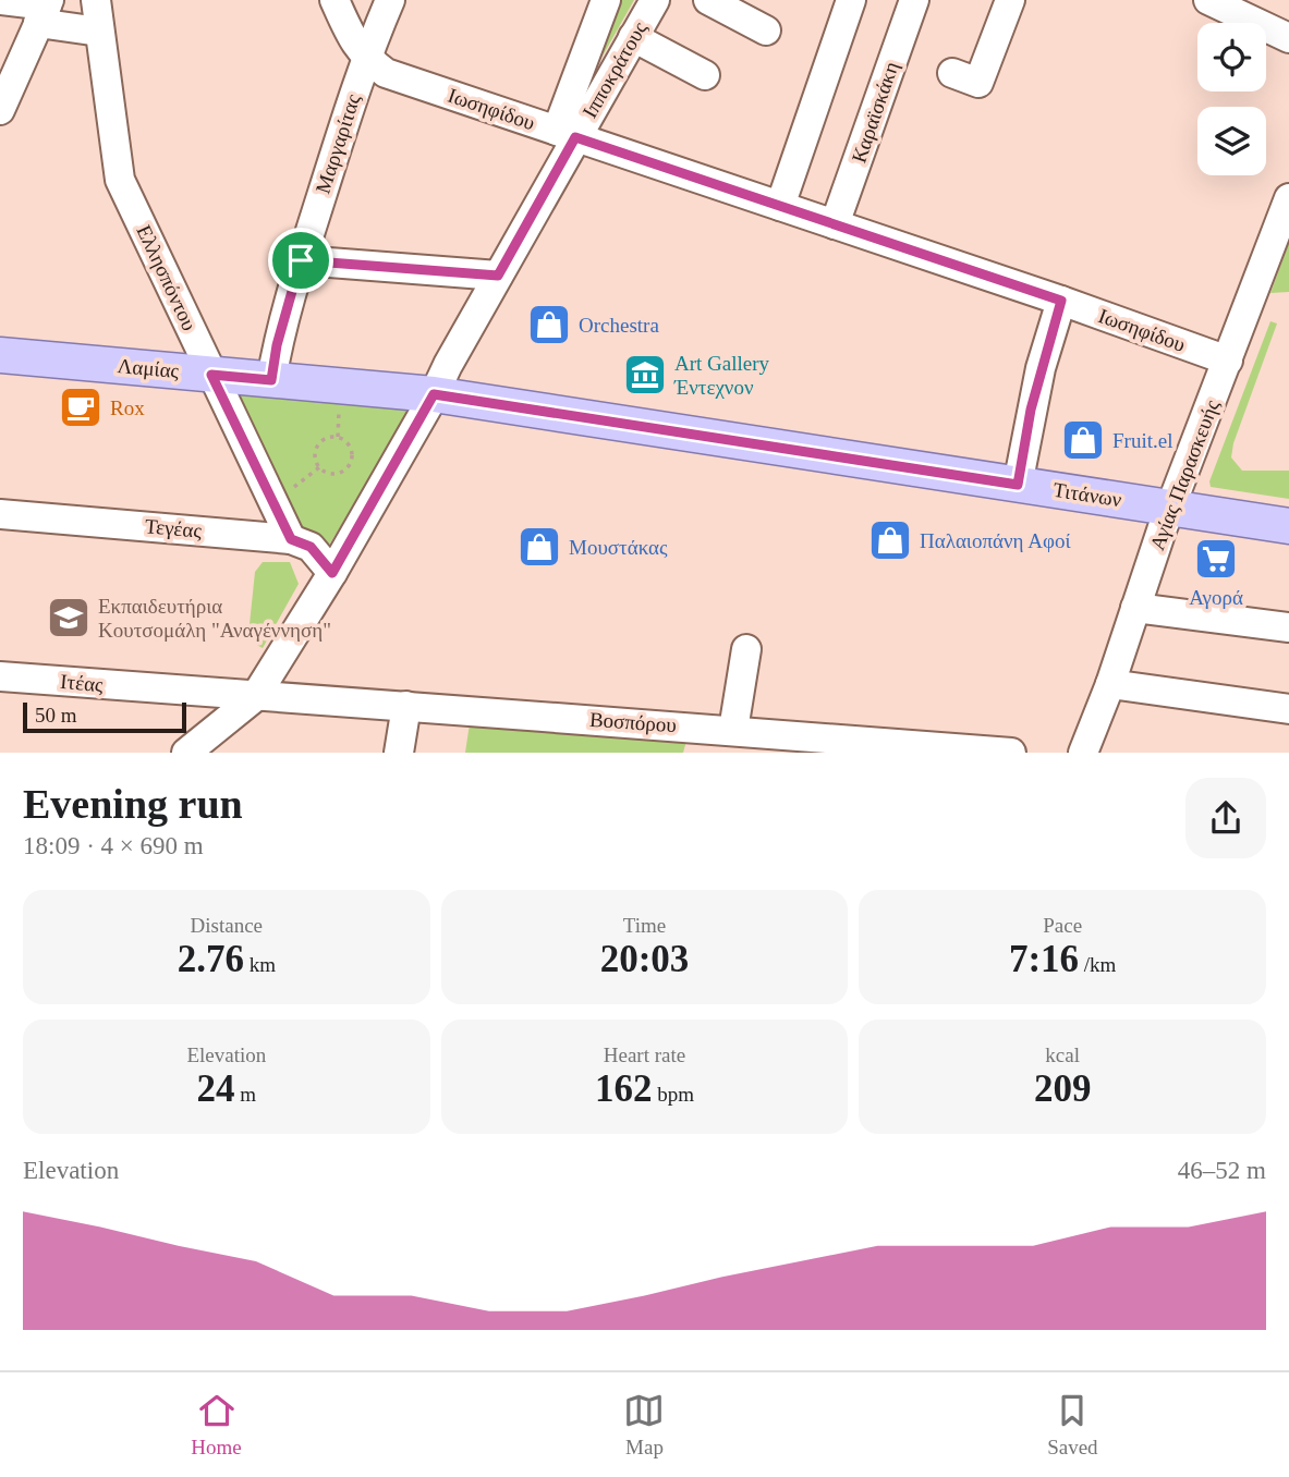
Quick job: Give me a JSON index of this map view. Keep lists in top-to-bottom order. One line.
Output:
{"streets":{"main road":["Λαμίας","Τιτάνων"],"street":["Ιπποκράτους","Ιωσηφίδου","Καραϊσκάκη","Μαργαρίτας","Ελλησπόντου","Αγίας Παρασκευής","Τεγέας","Ιτέας","Βοσπόρου"]},"crossings":[["Ιπποκράτους","Ιωσηφίδου"],["Ιπποκράτους","Λαμίας"],["Ιπποκράτους","Τιτάνων"],["Ιπποκράτους","Τεγέας"],["Ιπποκράτους","Ιτέας"],["Ιπποκράτους","Βοσπόρου"],["Ιωσηφίδου","Καραϊσκάκη"],["Ιωσηφίδου","Μαργαρίτας"],["Ιωσηφίδου","Αγίας Παρασκευής"],["Μαργαρίτας","Λαμίας"],["Ελλησπόντου","Λαμίας"],["Ελλησπόντου","Τεγέας"],["Λαμίας","Τιτάνων"],["Αγίας Παρασκευής","Τιτάνων"],["Ιτέας","Βοσπόρου"]],"places":{"shop":["Orchestra","Fruit.el","Παλαιοπάνη Αφοί","Μουστάκας"],"museum":["Art Gallery Έντεχνον"],"cafe":["Rox"],"supermarket":["Αγορά"],"school or university":["Εκπαιδευτήρια Κουτσομάλη \"Αναγέννηση\""]},"scale_bar":"50 m","page":{"scale":"50 m","heading":["Evening run","18:09 · 4 × 690 m"],"stats":[["Distance","2.76 km"],["Time","20:03"],["Pace","7:16 /km"],["Elevation","24 m"],["Heart rate","162 bpm"],["kcal","209"]],"chart":["Elevation","46–52 m"],"tabs":["Home","Map","Saved"]}}
